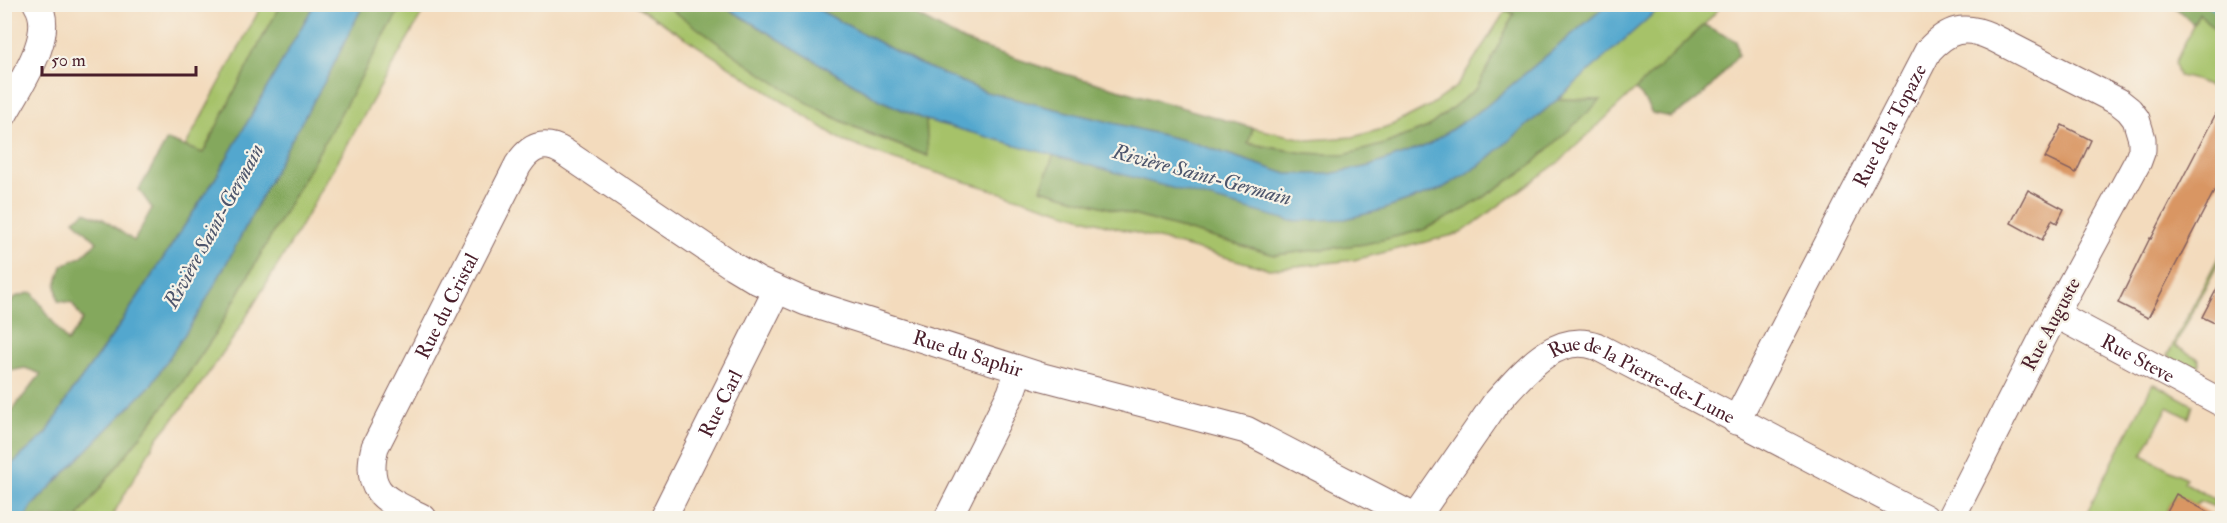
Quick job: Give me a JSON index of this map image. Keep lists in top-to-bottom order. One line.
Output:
{"streets":{"street":["Rue de la Topaze","Rue du Cristal","Rue Auguste","Rue du Saphir","Rue Steve","Rue de la Pierre-de-Lune","Rue Carl"]},"crossings":[["Rue de la Topaze","Rue Auguste"],["Rue de la Topaze","Rue de la Pierre-de-Lune"],["Rue du Cristal","Rue du Saphir"],["Rue Auguste","Rue Steve"],["Rue du Saphir","Rue de la Pierre-de-Lune"],["Rue du Saphir","Rue Carl"]],"water":["Rivière Saint-Germain"],"scale_bar":"50 m"}
